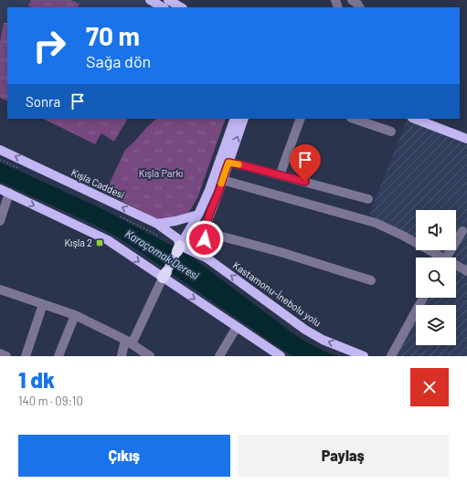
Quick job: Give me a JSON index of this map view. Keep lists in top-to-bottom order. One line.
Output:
{"streets":{"main road":["Kışla Caddesi","Kastamonu-İnebolu yolu"]},"crossings":[["Kışla Caddesi","Kastamonu-İnebolu yolu"]],"water":["Karaçomak Deresi"],"parks":["Kışla Parkı"],"places":{"transit":["Kışla 2"]},"page":{"turn":["70 m","Sağa dön"],"then":"Sonra","heading":["1 dk","140 m · 09:10"],"buttons":["Çıkış","Paylaş"]}}
